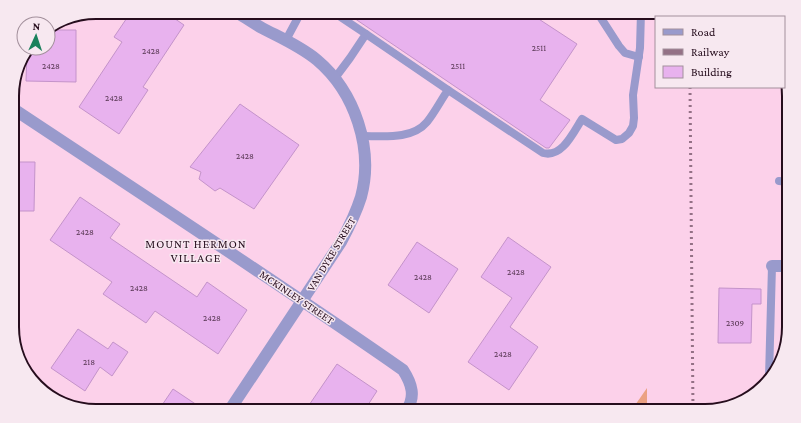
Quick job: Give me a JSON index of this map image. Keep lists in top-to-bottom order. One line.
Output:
{"streets":{"street":["VAN DYKE STREET","MCKINLEY STREET"]},"crossings":[["VAN DYKE STREET","MCKINLEY STREET"]],"districts":["MOUNT HERMON VILLAGE"],"house_numbers":["2511","2428","2428","2511","2428","2428","2428","2428","2428","2428","2428","2309","2428","218"],"legend":["Road","Railway","Building"],"north":"top"}
